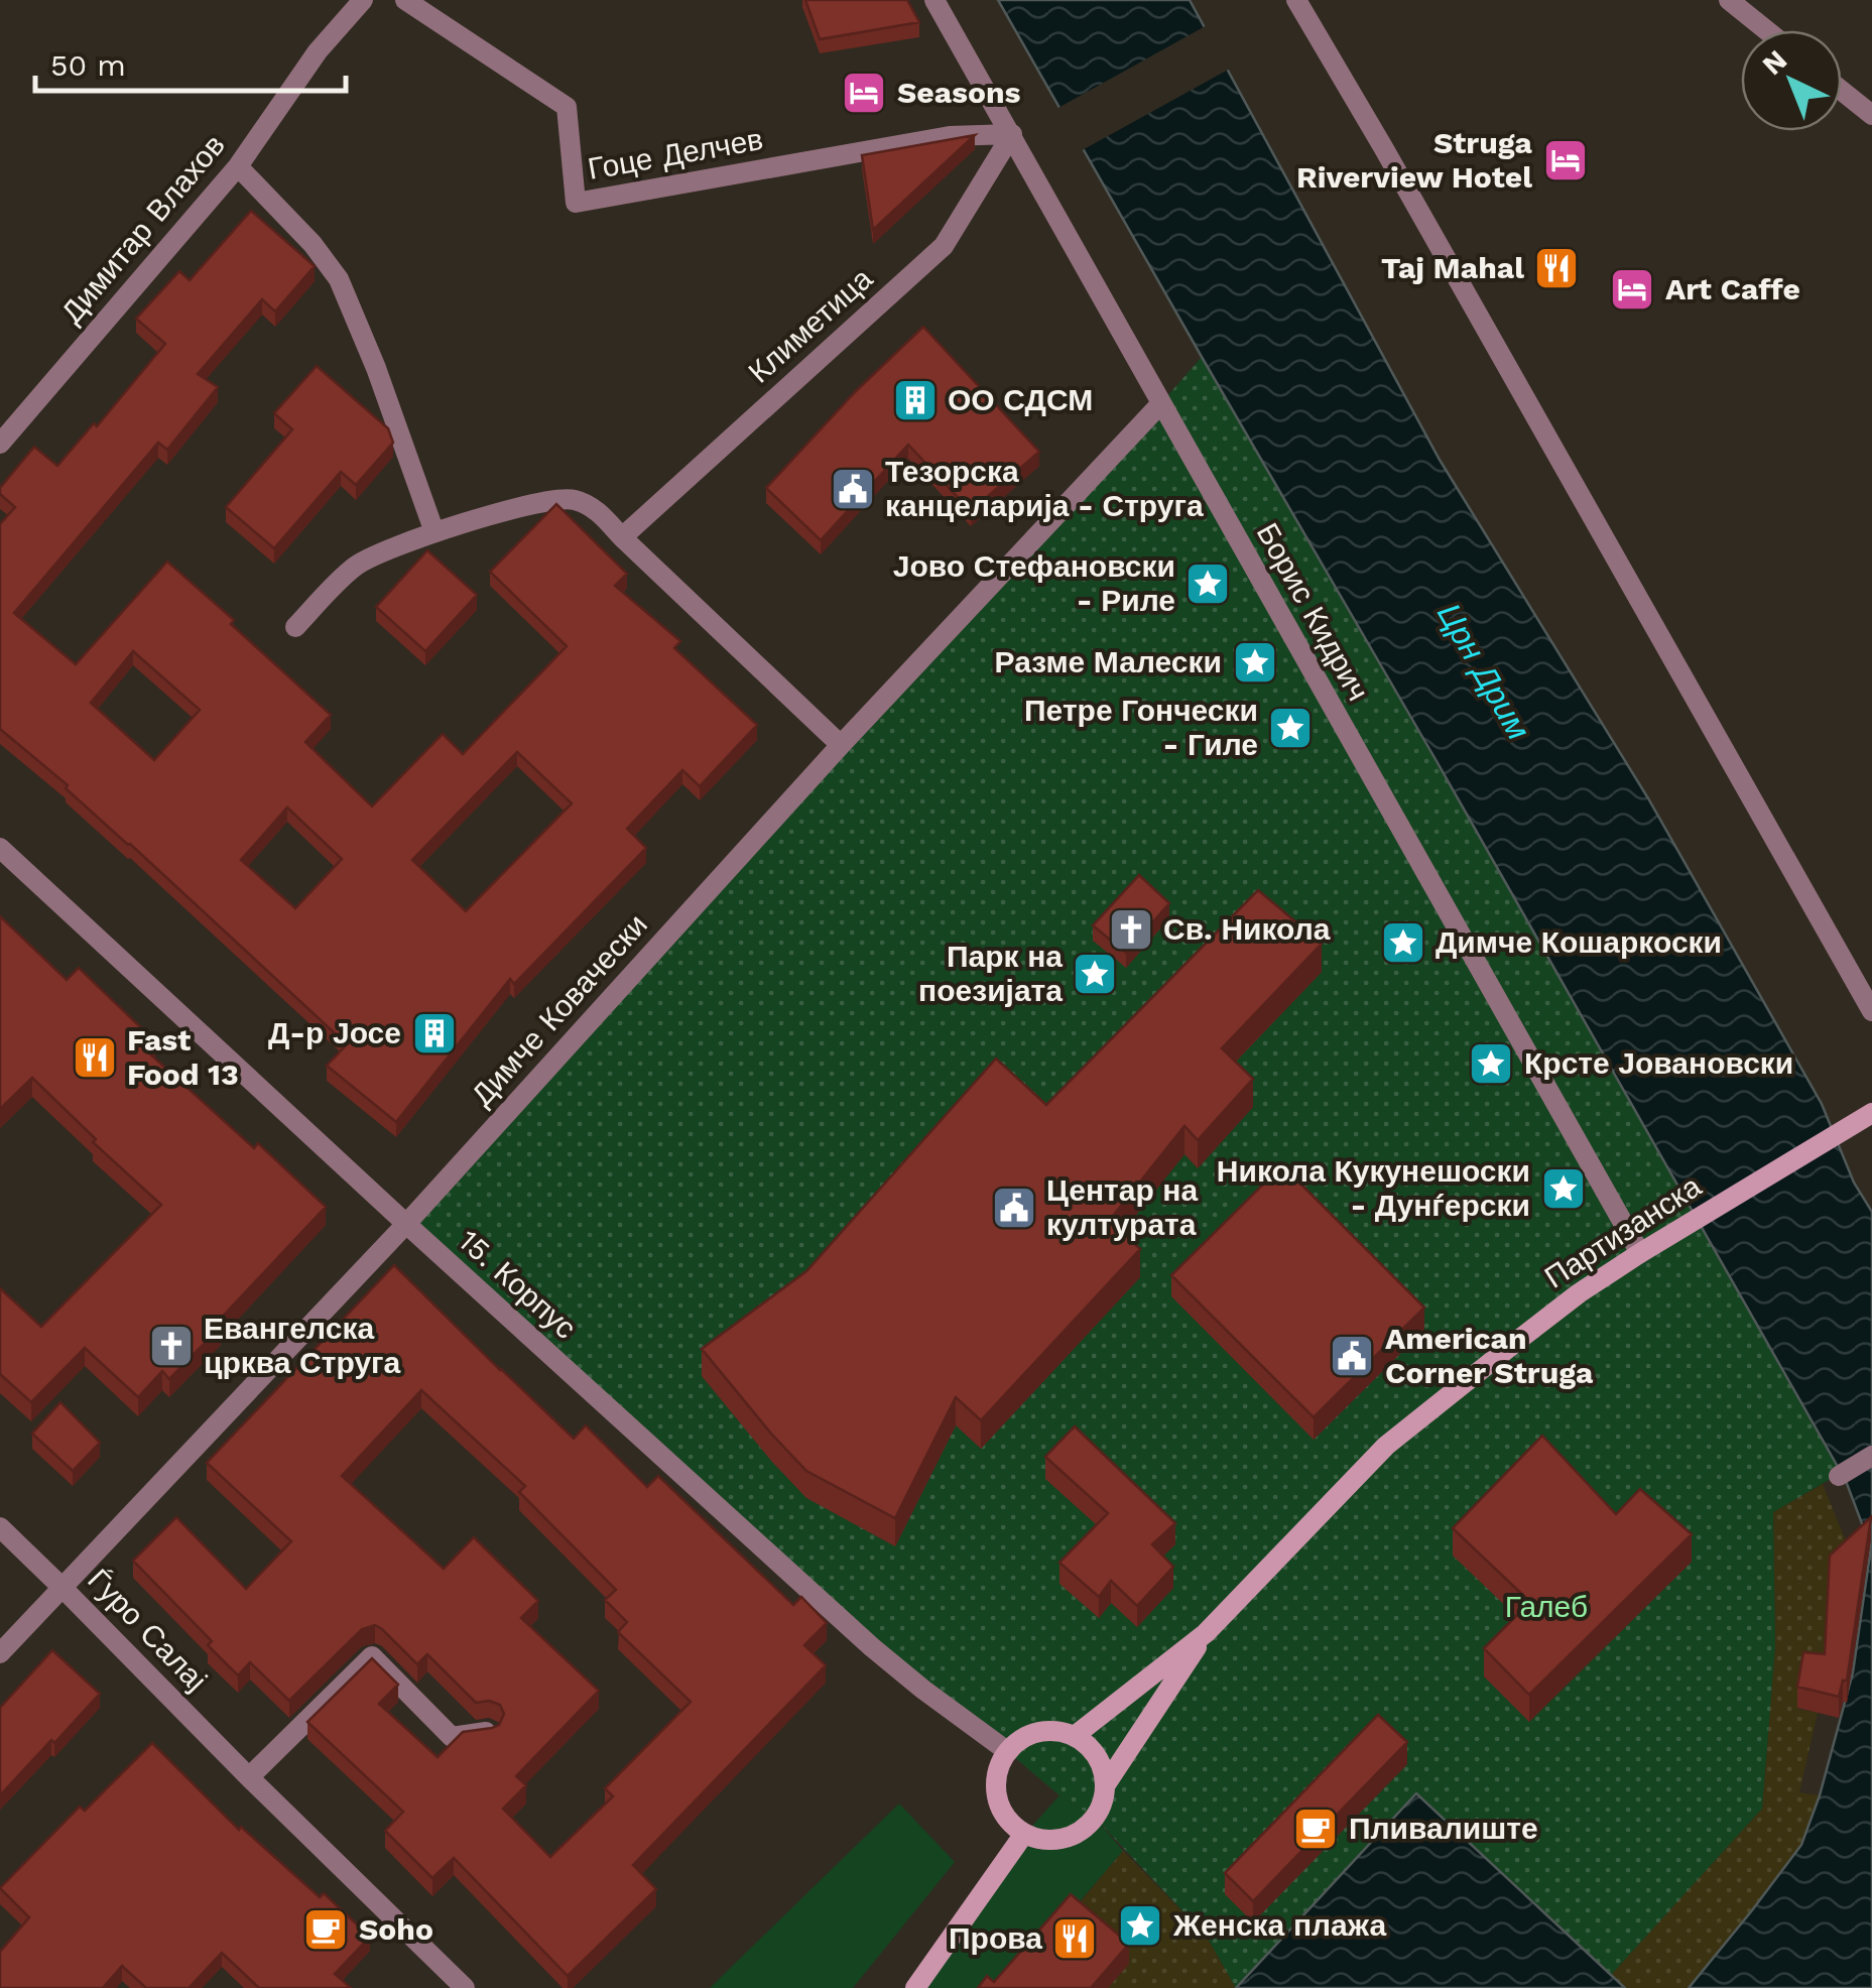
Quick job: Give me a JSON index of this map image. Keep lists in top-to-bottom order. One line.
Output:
{"streets":{"main road":["Партизанска"],"street":["Гоце Делчев","Димитар Влахов","Климетица","Борис Кидрич","Димче Ковачески","15. Корпус","Ѓуро Салај"]},"crossings":[["Гоце Делчев","Климетица"],["Гоце Делчев","Борис Кидрич"],["Климетица","Борис Кидрич"],["Борис Кидрич","Димче Ковачески"],["Борис Кидрич","Партизанска"],["Димче Ковачески","15. Корпус"],["Димче Ковачески","Ѓуро Салај"],["Партизанска","15. Корпус"]],"water":["Црн Дрим"],"parks":["Галеб"],"places":{"hotel":["Seasons","Struga Riverview Hotel","Art Caffe"],"restaurant":["Taj Mahal","Fast Food 13","Прова"],"building":["ОО СДСМ","Д-р Јосе"],"public building":["Тезорска канцеларија - Струга","Центар на културата","American Corner Struga"],"place":["Јово Стефановски - Риле","Разме Малески","Петре Гончески - Гиле","Димче Кошаркоски","Парк на поезијата","Крсте Јовановски","Никола Кукунешоски - Дунѓерски","Женска плажа"],"church":["Св. Никола","Евангелска црква Струга"],"cafe":["Пливалиште","Soho"]},"scale_bar":"50 m","north":"top left"}
